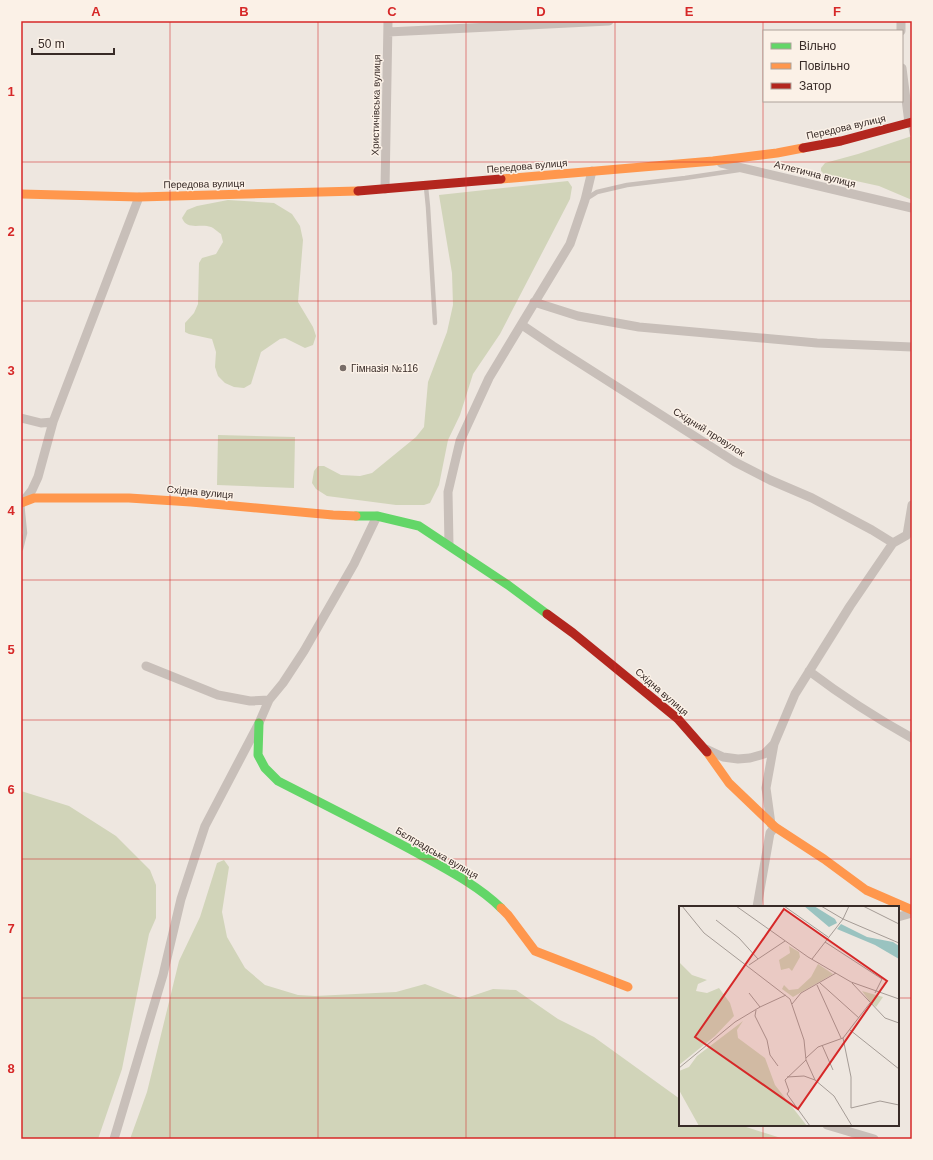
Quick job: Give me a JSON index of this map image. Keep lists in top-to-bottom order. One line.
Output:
{"streets":{"street":["Христичівська вулиця","Передова вулиця","Атлетична вулиця","Східний провулок","Східна вулиця","Бєлградська вулиця"]},"crossings":[["Христичівська вулиця","Передова вулиця"],["Передова вулиця","Атлетична вулиця"]],"places":["Гімназія №116"],"legend":["Вільно","Повільно","Затор"],"scale_bar":"50 m","grid":{"columns":["A","B","C","D","E","F"],"rows":["1","2","3","4","5","6","7","8"]}}
